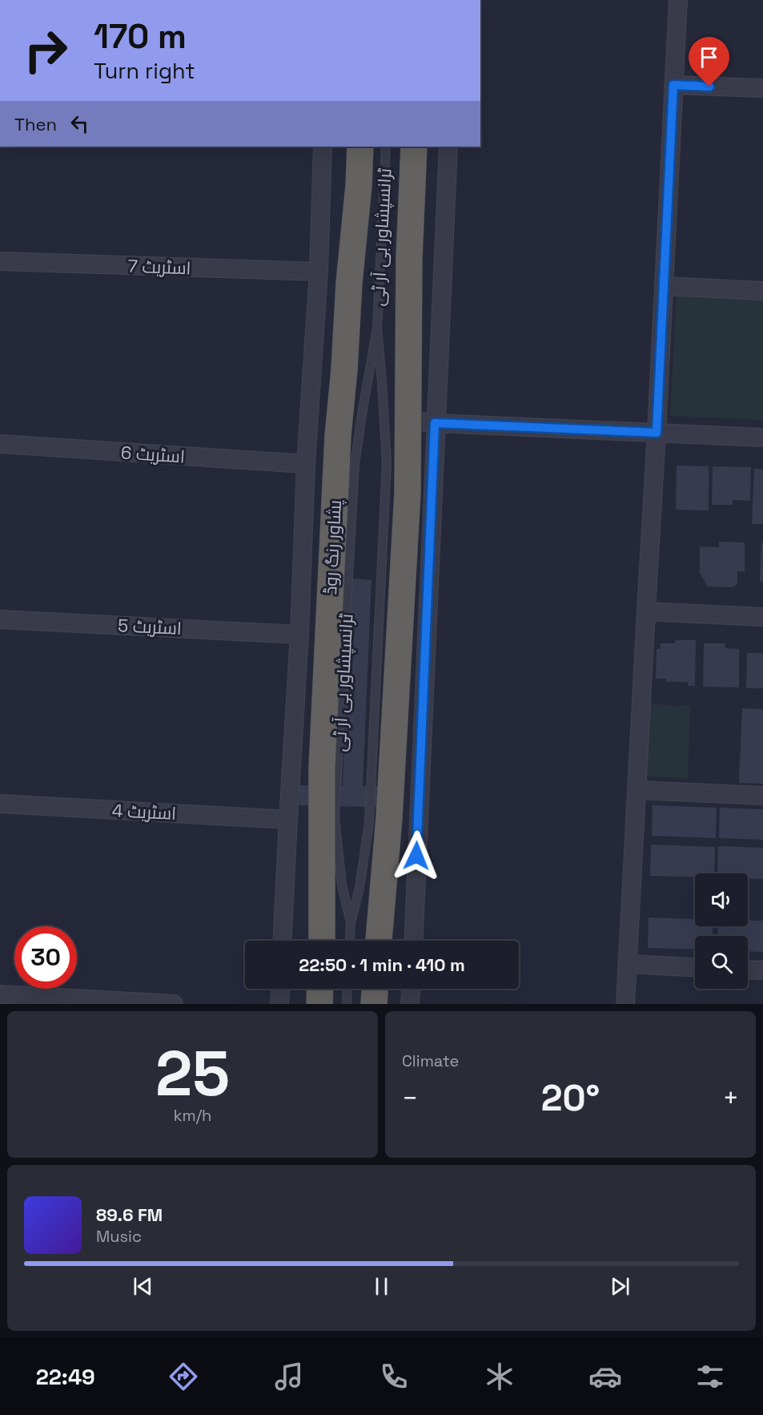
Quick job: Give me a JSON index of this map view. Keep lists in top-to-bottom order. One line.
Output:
{"streets":{"highway":["پشاور رنگ روڈ"],"street":["اسٹریٹ 7","اسٹریٹ 6","اسٹریٹ 5","اسٹریٹ 4"],"lane":["ٹرانسپشاور بی آر ٹی"]},"page":{"turn":["170 m","Turn right"],"then":"Then","limit":"30","trip":"22:50 · 1 min · 410 m","tile":[["25","km/h"],"Climate"],"heat":["−","20°","+"],"song":["89.6 FM","Music"],"tabs":"22:49"}}
